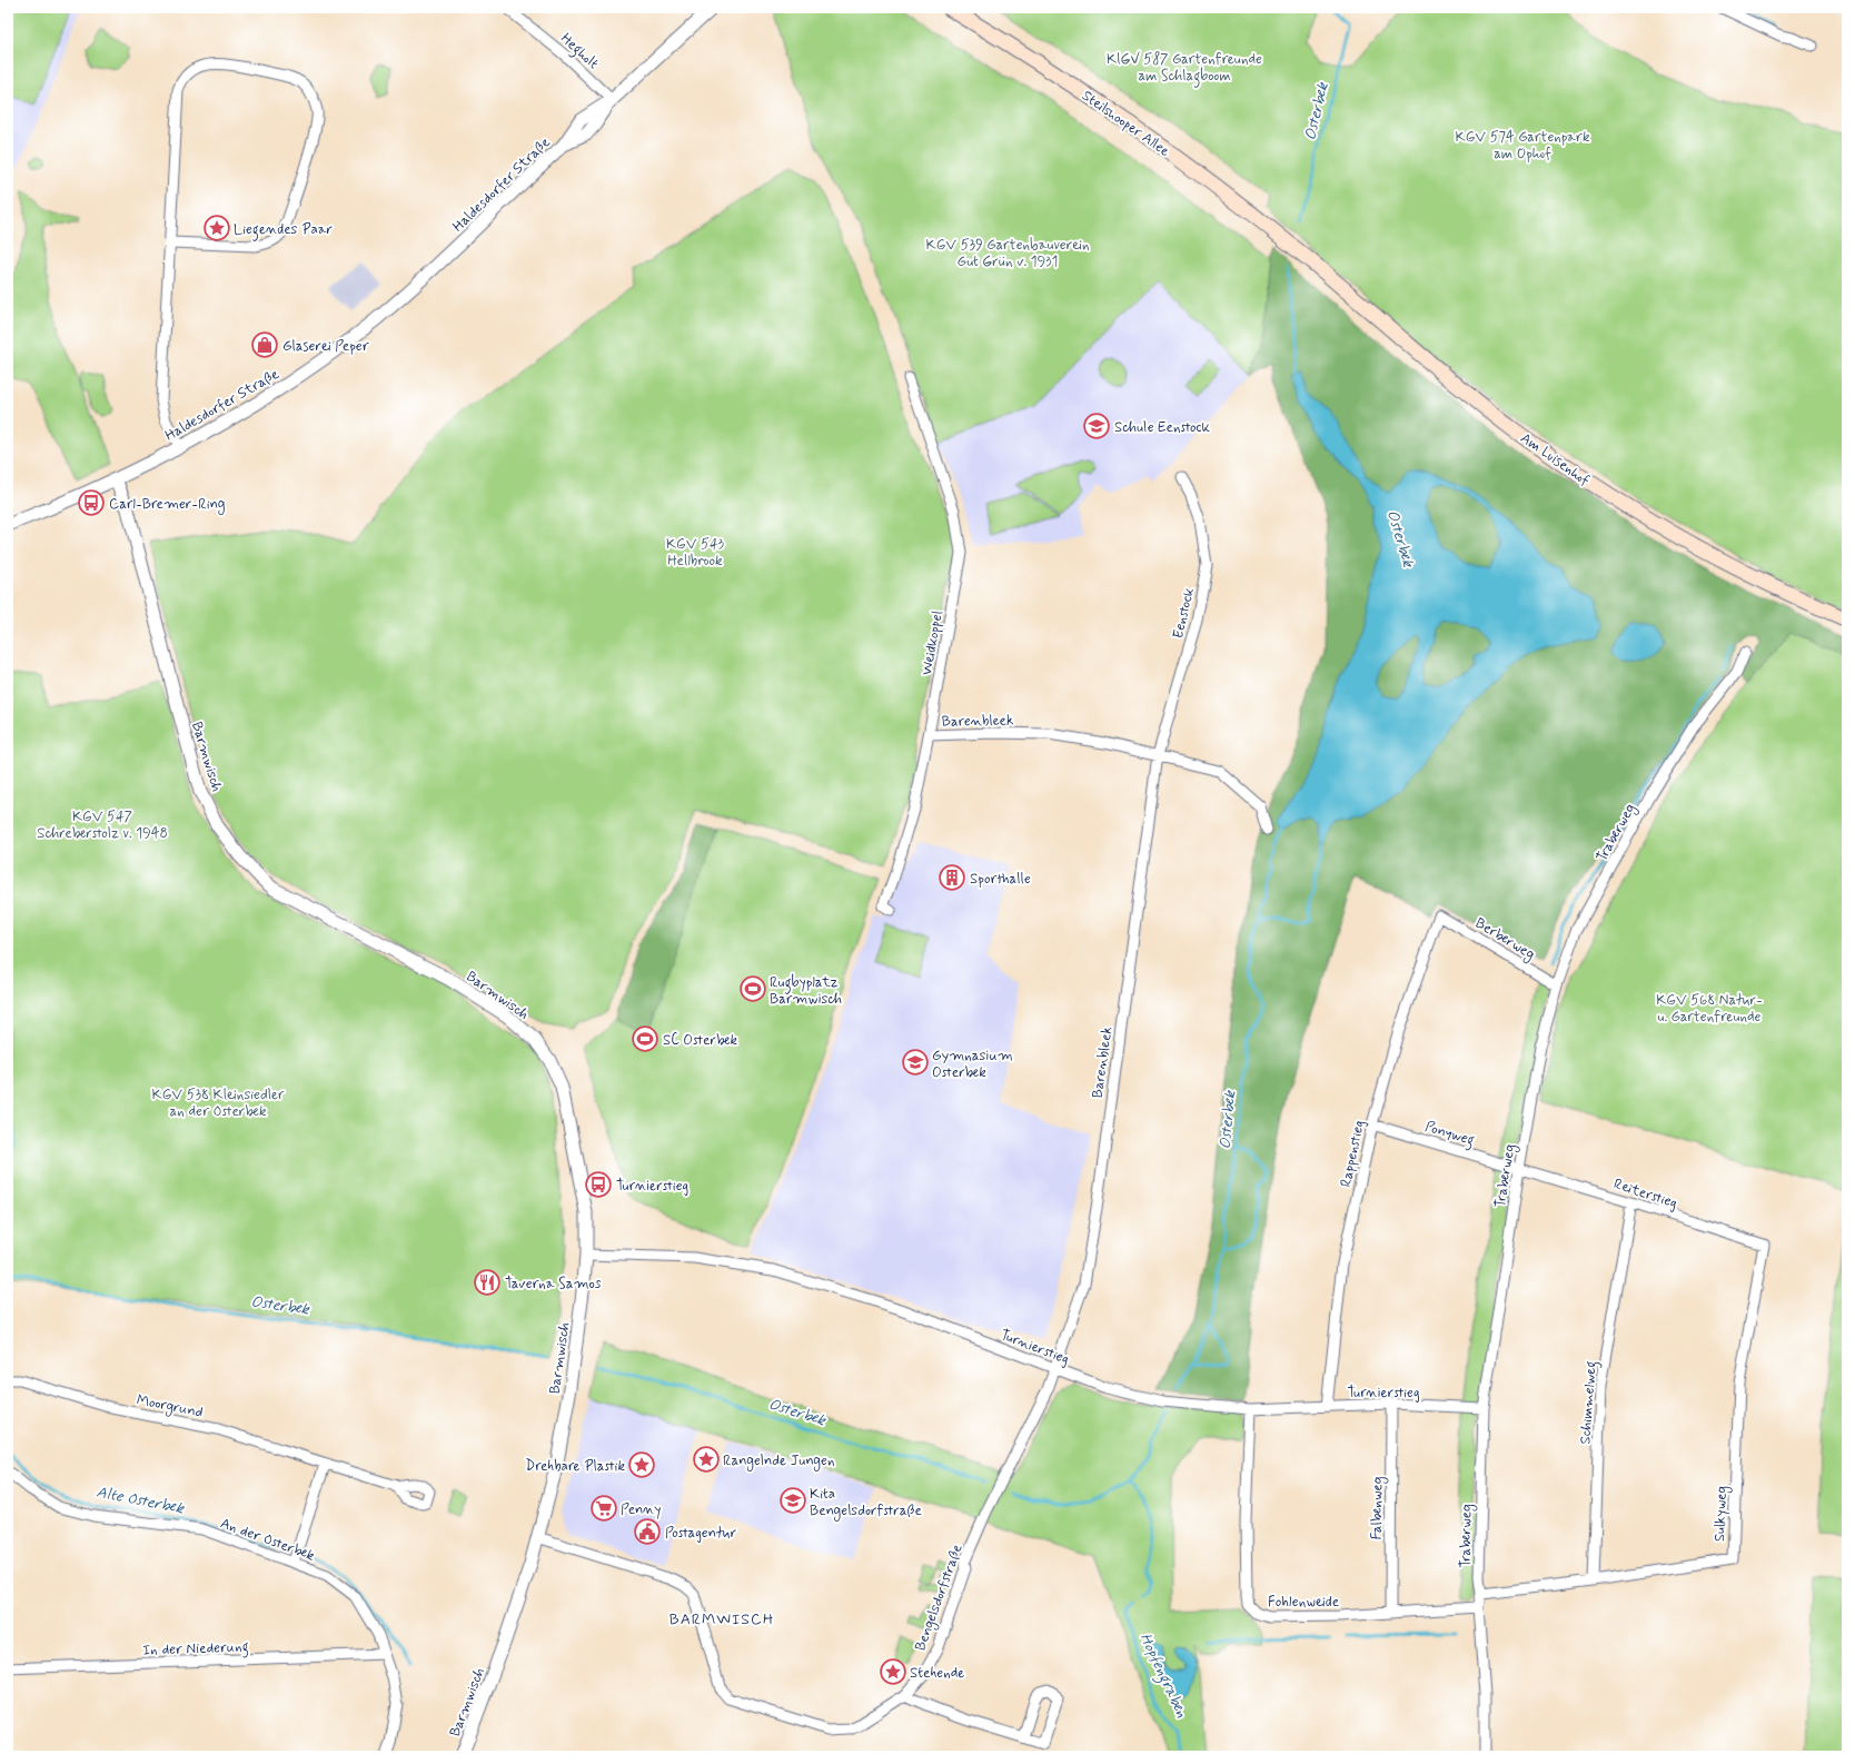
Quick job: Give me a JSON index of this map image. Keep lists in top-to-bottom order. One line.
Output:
{"streets":{"main road":["Steilshooper Allee","Am Luisenhof"],"street":["Hegholt","Haldesdorfer Straße","Eenstock","Weidkoppel","Barenbleek","Barmwisch","Traberweg","Berberweg","Ponyweg","Rappenstieg","Reiterstieg","Turnierstieg","Schimmelweg","Moorgrund","Falbenweg","Sulkyweg","An der Osterbek","Bengelsdorfstraße","Fohlenweide","In der Niederung"]},"crossings":[["Hegholt","Haldesdorfer Straße"],["Steilshooper Allee","Am Luisenhof"],["Haldesdorfer Straße","Barmwisch"],["Eenstock","Barenbleek"],["Weidkoppel","Barenbleek"],["Barenbleek","Turnierstieg"],["Barenbleek","Bengelsdorfstraße"],["Barmwisch","Turnierstieg"],["Barmwisch","Bengelsdorfstraße"],["Traberweg","Berberweg"],["Traberweg","Ponyweg"],["Traberweg","Reiterstieg"],["Traberweg","Turnierstieg"],["Traberweg","Sulkyweg"],["Traberweg","Fohlenweide"],["Berberweg","Rappenstieg"],["Ponyweg","Rappenstieg"],["Ponyweg","Reiterstieg"],["Rappenstieg","Turnierstieg"],["Reiterstieg","Schimmelweg"],["Reiterstieg","Sulkyweg"],["Turnierstieg","Falbenweg"],["Turnierstieg","Bengelsdorfstraße"],["Turnierstieg","Fohlenweide"],["Schimmelweg","Sulkyweg"],["Falbenweg","Fohlenweide"],["An der Osterbek","In der Niederung"]],"districts":["BARMWISCH"],"water":["Osterbek","Alte Osterbek","Hopfengraben"],"parks":["KlGV 587 Gartenfreunde am Schlagboom","KGV 574 Gartenpark am Ophof","KGV 539 Gartenbauverein Gut Grün v. 1931","KGV 543 Hellbrook","KGV 547 Schreberstolz v. 1948","KGV 568 Natur- u. Gartenfreunde","KGV 538 Kleinsiedler an der Osterbek"],"places":{"place":["Liegendes Paar","Rangelnde Jungen","Drehbare Plastik","Stehende"],"shop":["Glaserei Peper"],"school or university":["Schule Eenstock","Gymnasium Osterbek","Kita Bengelsdorfstraße"],"bus stop":["Carl-Bremer-Ring","Turnierstieg"],"building":["Sporthalle"],"sports":["Rugbyplatz Barmwisch","SC Osterbek"],"restaurant":["Taverna Samos"],"supermarket":["Penny"],"public building":["Postagentur"]}}
